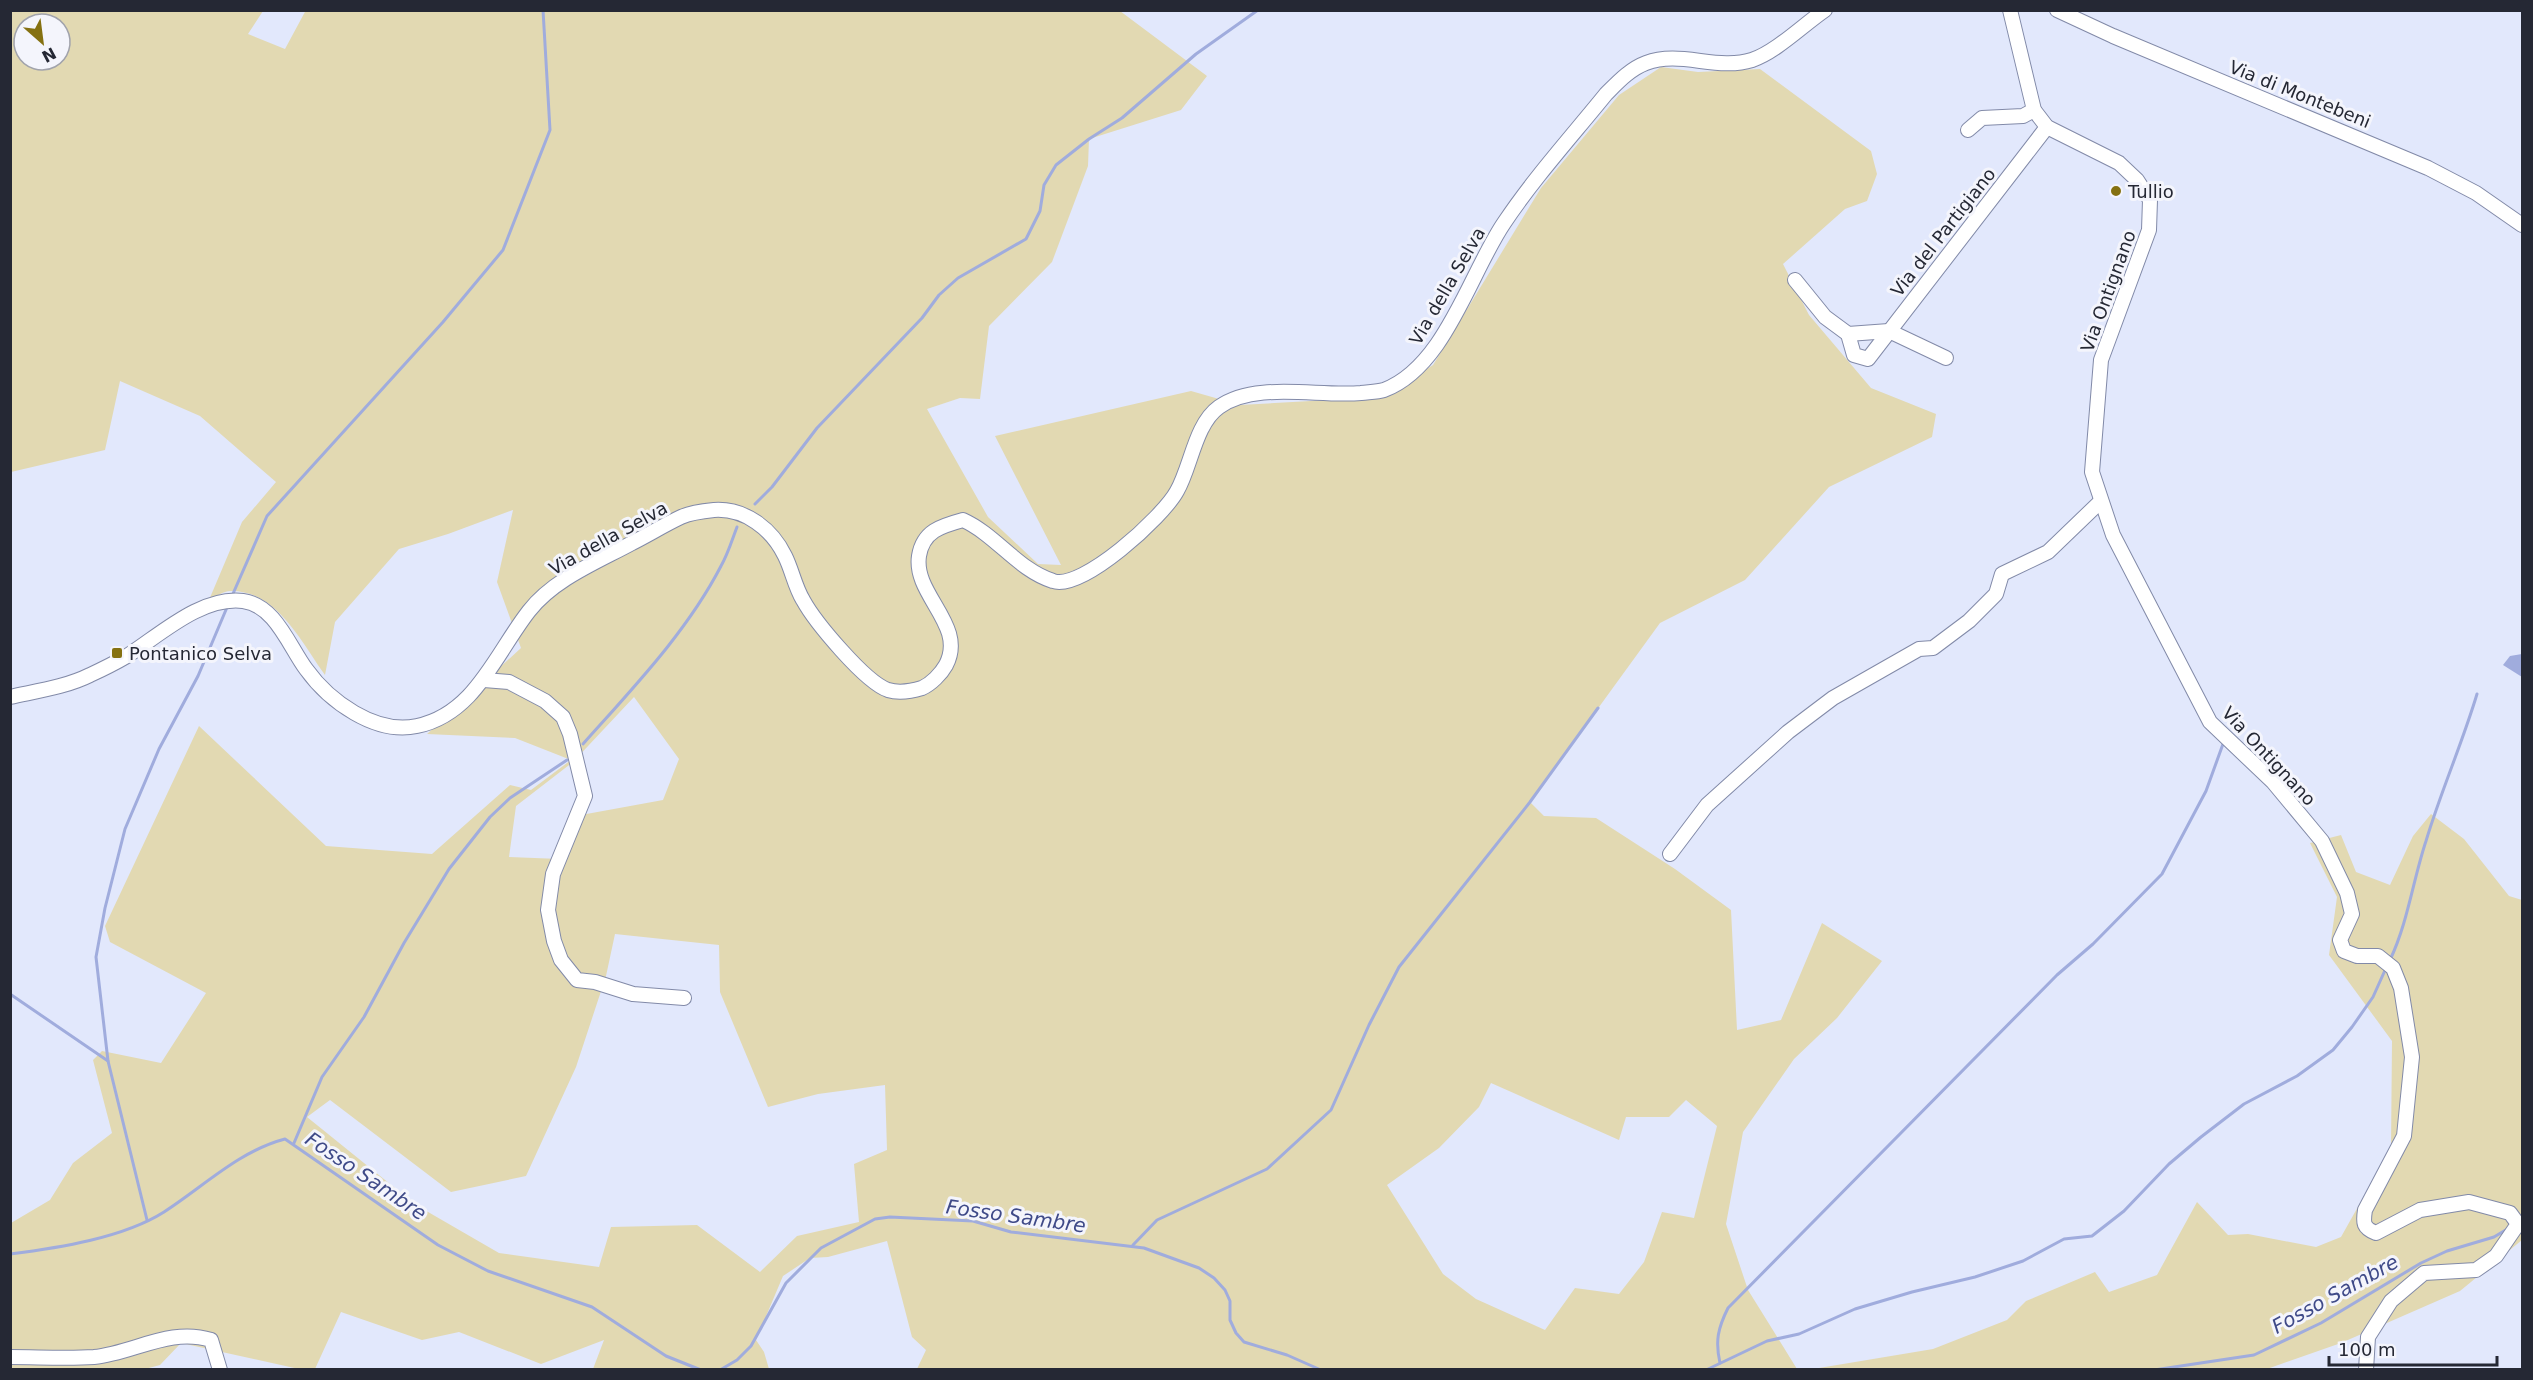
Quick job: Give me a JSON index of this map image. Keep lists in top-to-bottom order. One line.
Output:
{"streets":{"street":["Via di Montebeni","Via del Partigiano","Via della Selva","Via Ontignano"]},"crossings":[["Via del Partigiano","Via Ontignano"]],"water":["Fosso Sambre"],"places":{"other":["Tullio"],"transit":["Pontanico Selva"]},"scale_bar":"100 m","north":"bottom right"}
